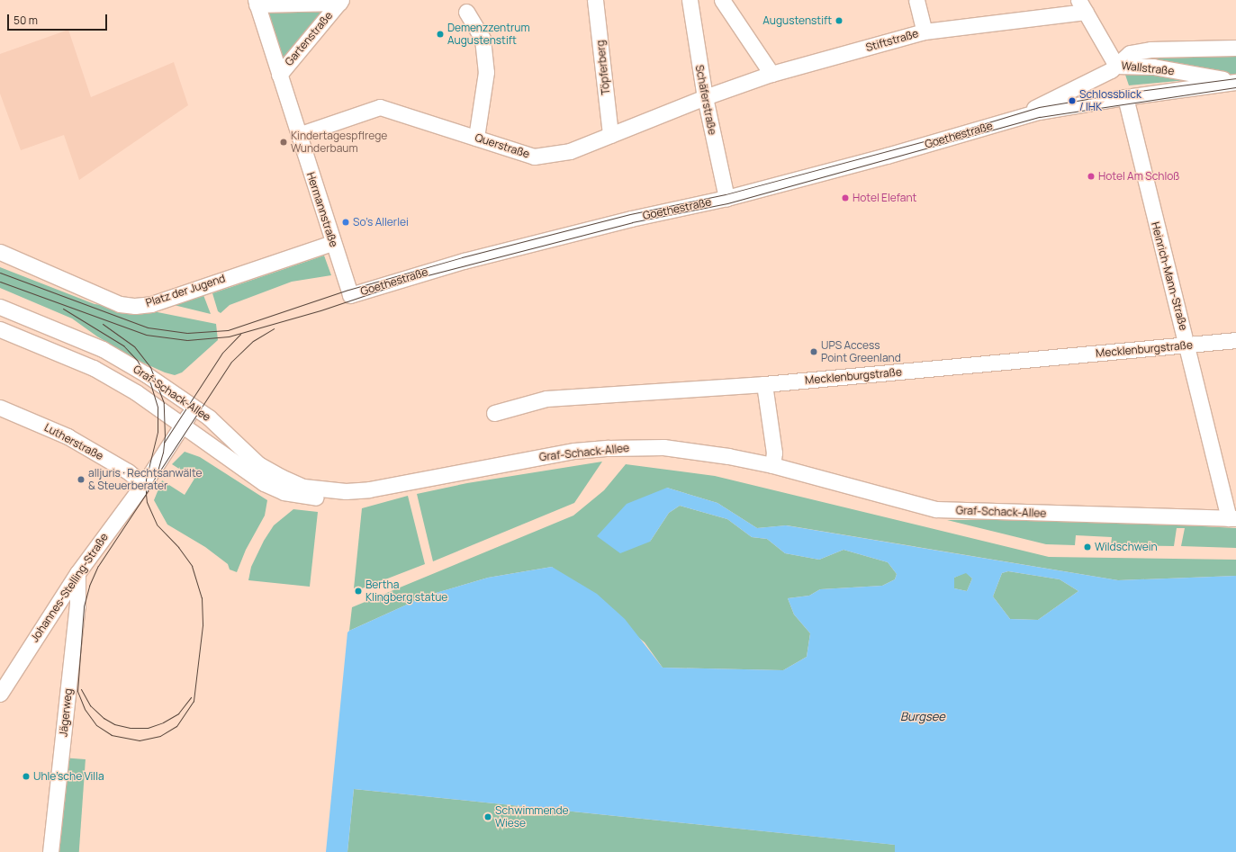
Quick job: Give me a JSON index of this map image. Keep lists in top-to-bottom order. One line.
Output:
{"streets":{"street":["Gartenstraße","Stiftstraße","Töpferberg","Wallstraße","Schäferstraße","Goethestraße","Querstraße","Hermannstraße","Heinrich-Mann-Straße","Platz der Jugend","Mecklenburgstraße","Graf-Schack-Allee","Lutherstraße","Johannes-Stelling-Straße","Jägerweg"]},"crossings":[["Gartenstraße","Hermannstraße"],["Stiftstraße","Wallstraße"],["Stiftstraße","Schäferstraße"],["Stiftstraße","Querstraße"],["Töpferberg","Querstraße"],["Wallstraße","Goethestraße"],["Schäferstraße","Goethestraße"],["Schäferstraße","Querstraße"],["Goethestraße","Hermannstraße"],["Goethestraße","Heinrich-Mann-Straße"],["Querstraße","Hermannstraße"],["Hermannstraße","Platz der Jugend"],["Heinrich-Mann-Straße","Mecklenburgstraße"],["Heinrich-Mann-Straße","Graf-Schack-Allee"],["Lutherstraße","Johannes-Stelling-Straße"],["Johannes-Stelling-Straße","Jägerweg"]],"water":["Burgsee"],"places":["Augustenstift","Demenzzentrum Augustenstift","Schlossblick / IHK","Kindertagespflrege Wunderbaum","Hotel Am Schloß","Hotel Elefant","So's Allerlei","UPS Access Point Greenland","alljuris · Rechtsanwälte & Steuerberater","Wildschwein","Bertha Klingberg statue","Uhle’sche Villa","Schwimmende Wiese"],"scale_bar":"50 m"}
